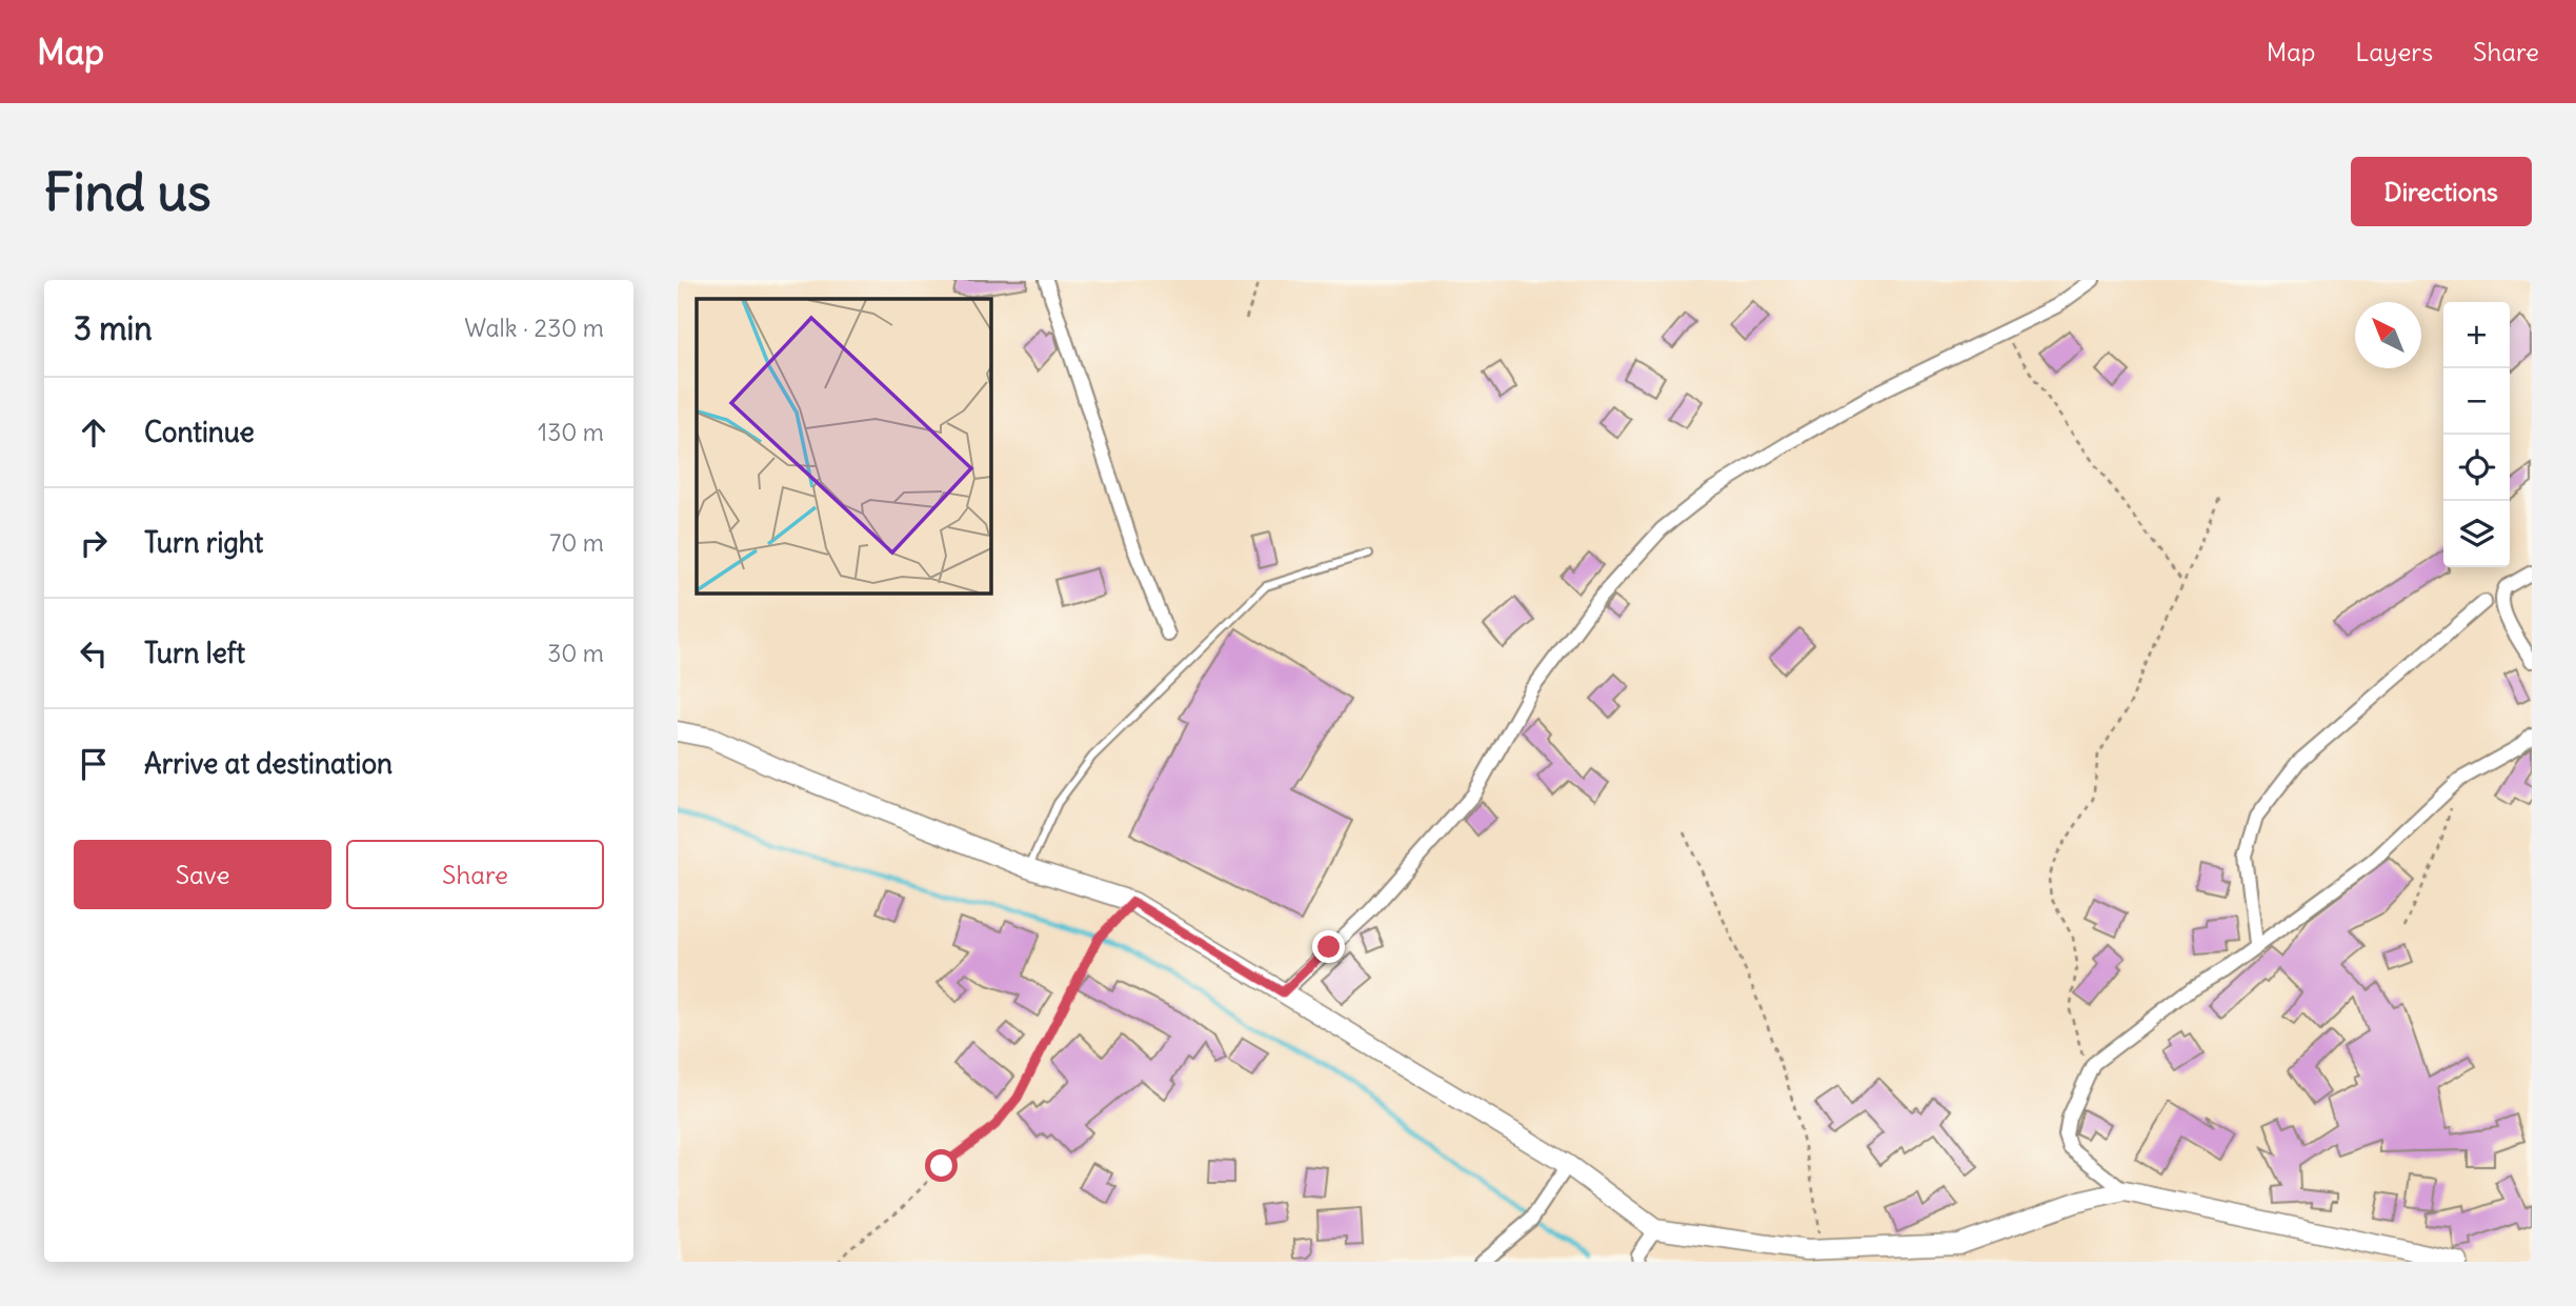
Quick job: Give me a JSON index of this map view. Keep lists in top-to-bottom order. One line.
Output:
{"north":"top left","page":{"header":"Map","nav":["Map","Layers","Share"],"buttons":["Directions",["Save","Share"]],"title":"Find us","heading":["3 min","Walk · 230 m"],"map_buttons":["+","−"],"list":[["Continue","130 m"],["Turn right","70 m"],["Turn left","30 m"],"Arrive at destination"]}}
